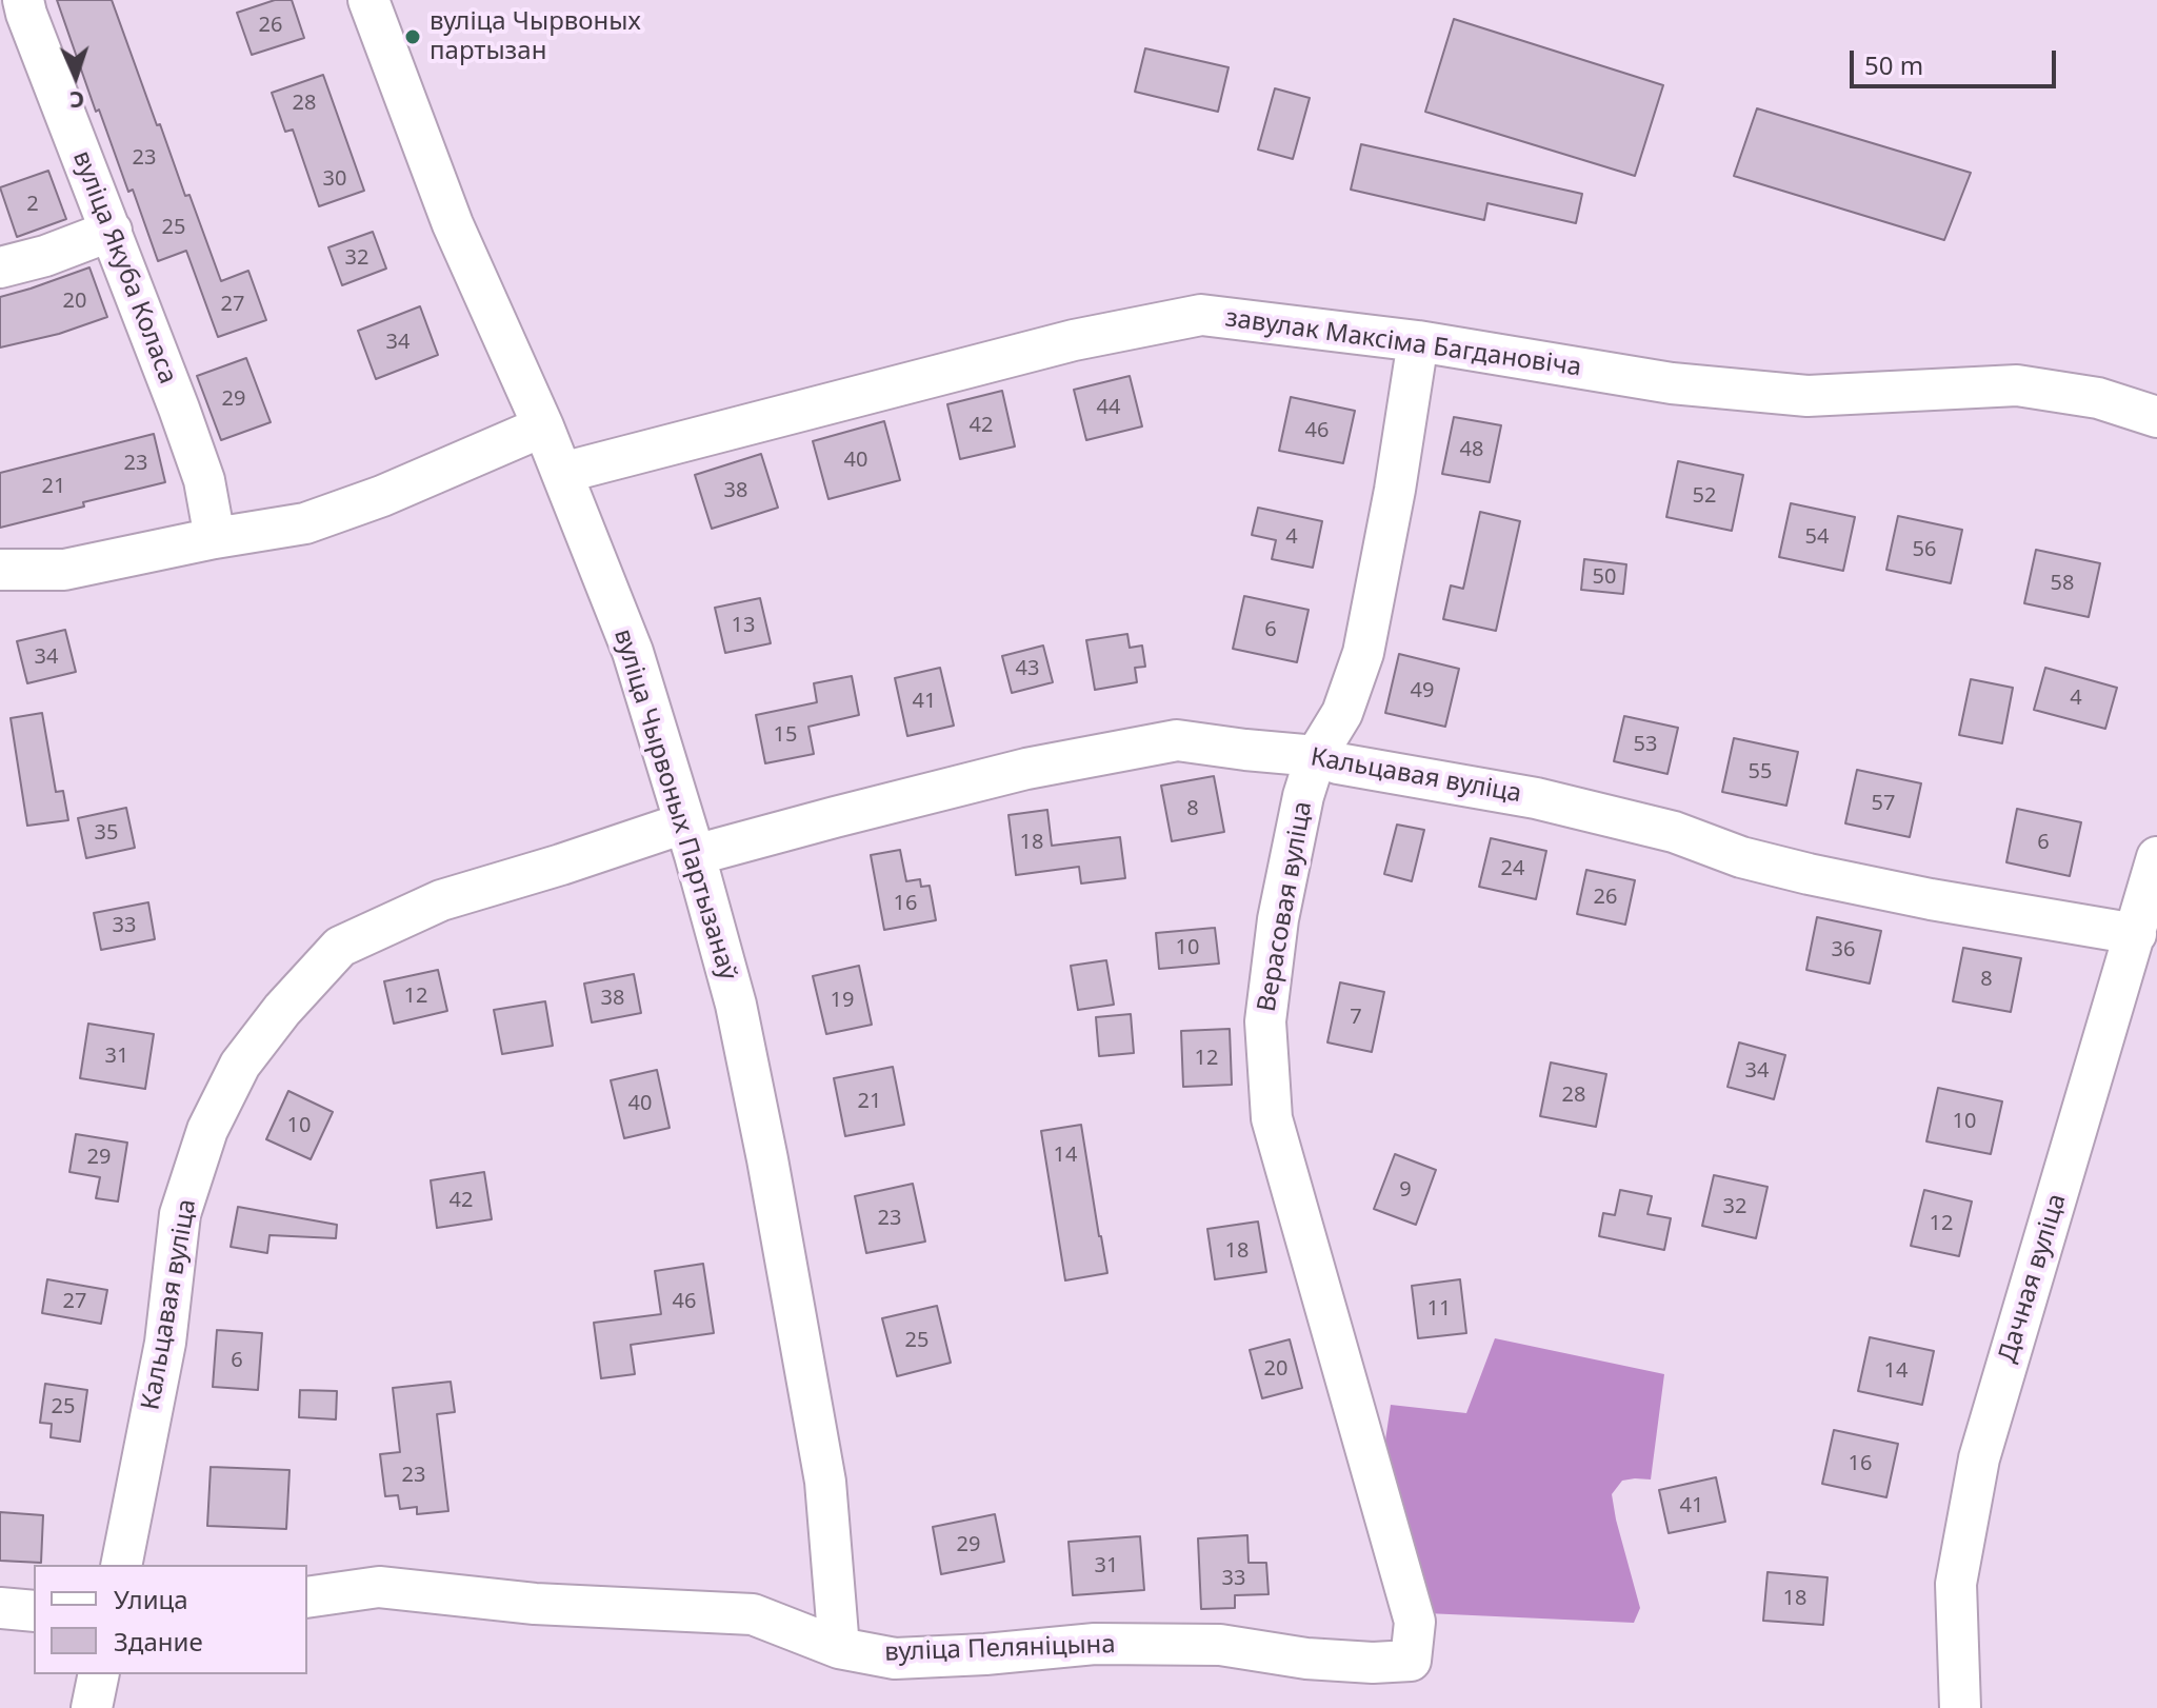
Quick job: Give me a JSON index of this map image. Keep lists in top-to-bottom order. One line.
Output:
{"streets":{"street":["вуліца Якуба Коласа","завулак Максіма Багдановіча","Кальцавая вуліца","вуліца Чырвоных Партызанаў","Верасовая вуліца","Дачная вуліца","вуліца Пеляніцына"]},"crossings":[["завулак Максіма Багдановіча","вуліца Чырвоных Партызанаў"],["завулак Максіма Багдановіча","Верасовая вуліца"],["Кальцавая вуліца","вуліца Чырвоных Партызанаў"],["Кальцавая вуліца","Верасовая вуліца"],["Кальцавая вуліца","Дачная вуліца"],["вуліца Чырвоных Партызанаў","вуліца Пеляніцына"],["Верасовая вуліца","вуліца Пеляніцына"]],"places":["вуліца Чырвоных партызан"],"house_numbers":["26","28","23","30","2","25","32","20","27","34","29","44","42","46","48","40","23","21","38","52","4","54","56","50","58","13","6","34","43","49","4","41","15","53","55","57","8","35","18","6","24","26","16","33","10","36","8","12","38","19","7","31","12","34","28","21","40","10","10","14","29","9","42","32","23","12","18","27","46","11","25","6","20","14","25","16","23","41","29","31","33","18"],"legend":["Улица","Здание"],"scale_bar":"50 m","north":"bottom"}
